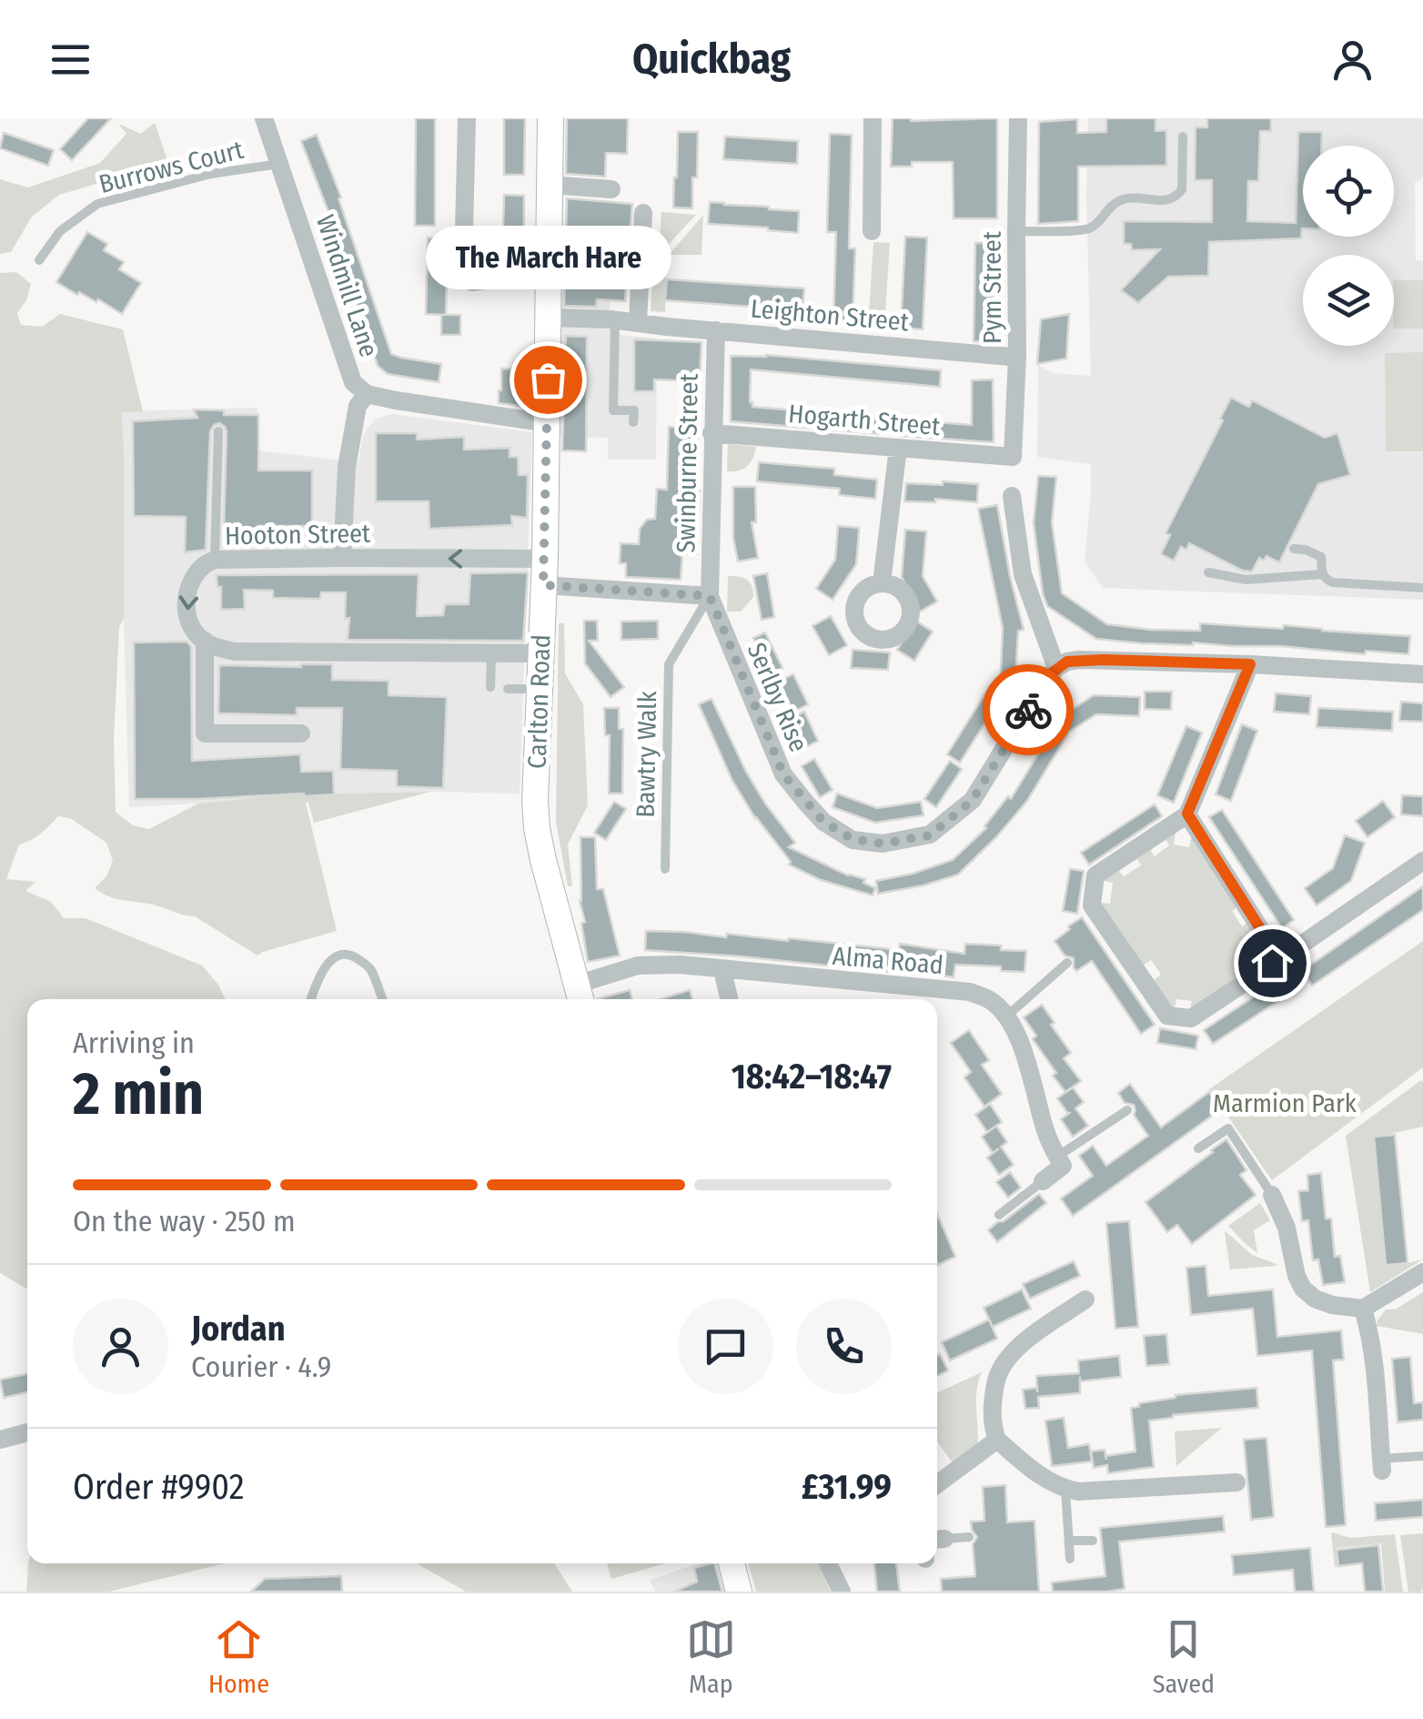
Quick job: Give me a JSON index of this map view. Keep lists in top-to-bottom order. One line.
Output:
{"streets":{"main road":["Carlton Road"],"street":["Windmill Lane","Pym Street","Leighton Street","Hogarth Street","Swinburne Street","Hooton Street","Serlby Rise","Alma Road"],"lane":["Burrows Court","Bawtry Walk"]},"crossings":[["Burrows Court","Windmill Lane"],["Windmill Lane","Carlton Road"],["Pym Street","Leighton Street"],["Pym Street","Hogarth Street"],["Leighton Street","Swinburne Street"],["Leighton Street","Carlton Road"],["Hogarth Street","Swinburne Street"],["Swinburne Street","Serlby Rise"],["Swinburne Street","Bawtry Walk"],["Hooton Street","Carlton Road"],["Serlby Rise","Bawtry Walk"],["Carlton Road","Alma Road"]],"parks":["Marmion Park"],"places":["The March Hare"],"page":{"header":"Quickbag","bubble":"The March Hare","heading":["2 min","Arriving in","18:42–18:47"],"panel":["Jordan","Courier · 4.9","Order #9902","£31.99"],"bar":"On the way · 250 m","tabs":["Home","Map","Saved"]}}
